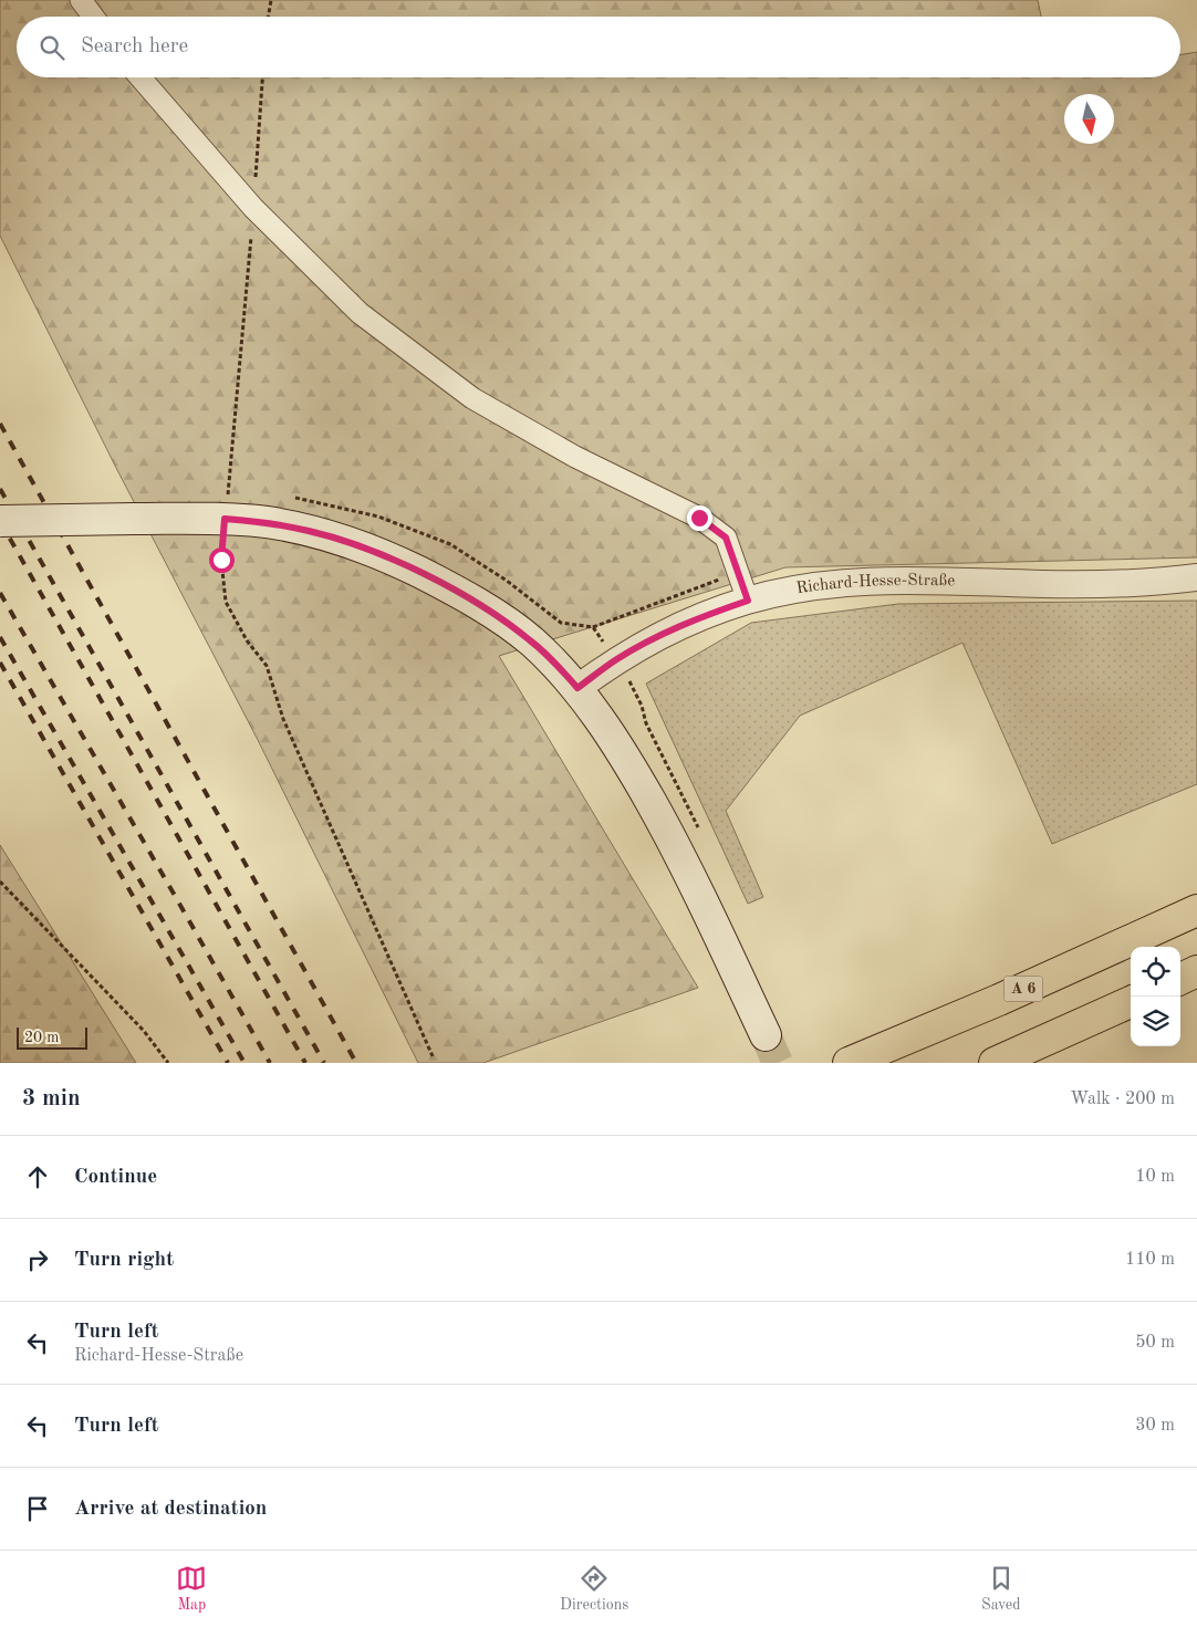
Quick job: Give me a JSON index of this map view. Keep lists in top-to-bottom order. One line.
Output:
{"streets":{"highway":["A 6"],"street":["Richard-Hesse-Straße"]},"scale_bar":"20 m","north":"bottom","page":{"search":"Search here","scale":"20 m","heading":["3 min","Walk · 200 m"],"list":[["Continue","10 m"],["Turn right","110 m"],["Turn left","Richard-Hesse-Straße","50 m"],["Turn left","30 m"],"Arrive at destination"],"nav":["Map","Directions","Saved"]}}
